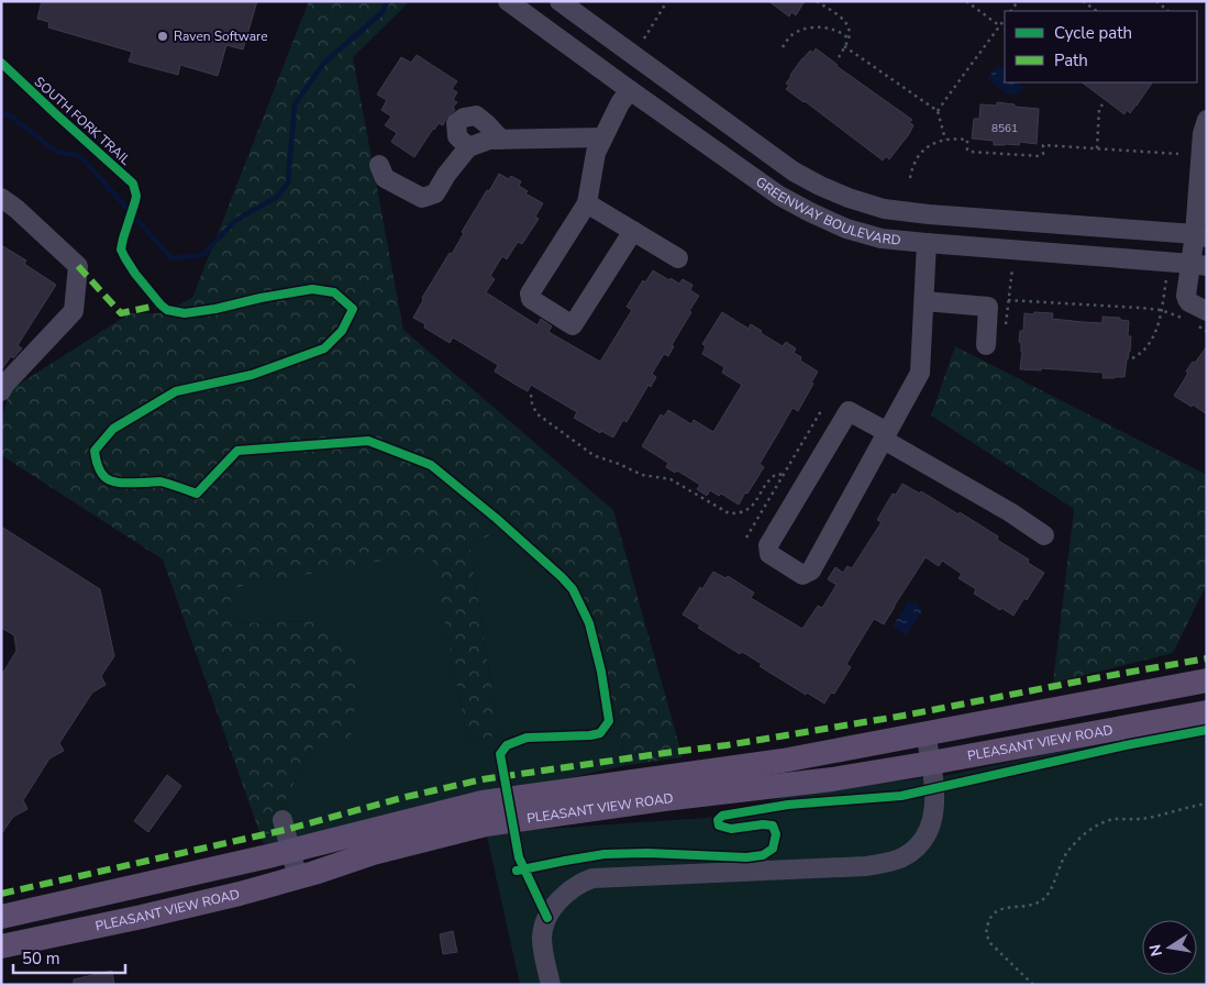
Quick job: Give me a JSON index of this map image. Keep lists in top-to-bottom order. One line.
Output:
{"streets":{"main road":["PLEASANT VIEW ROAD"],"street":["GREENWAY BOULEVARD"],"cycle path":["SOUTH FORK TRAIL"]},"places":["Raven Software"],"house_numbers":["8561"],"legend":["Cycle path","Path"],"scale_bar":"50 m","north":"left"}
